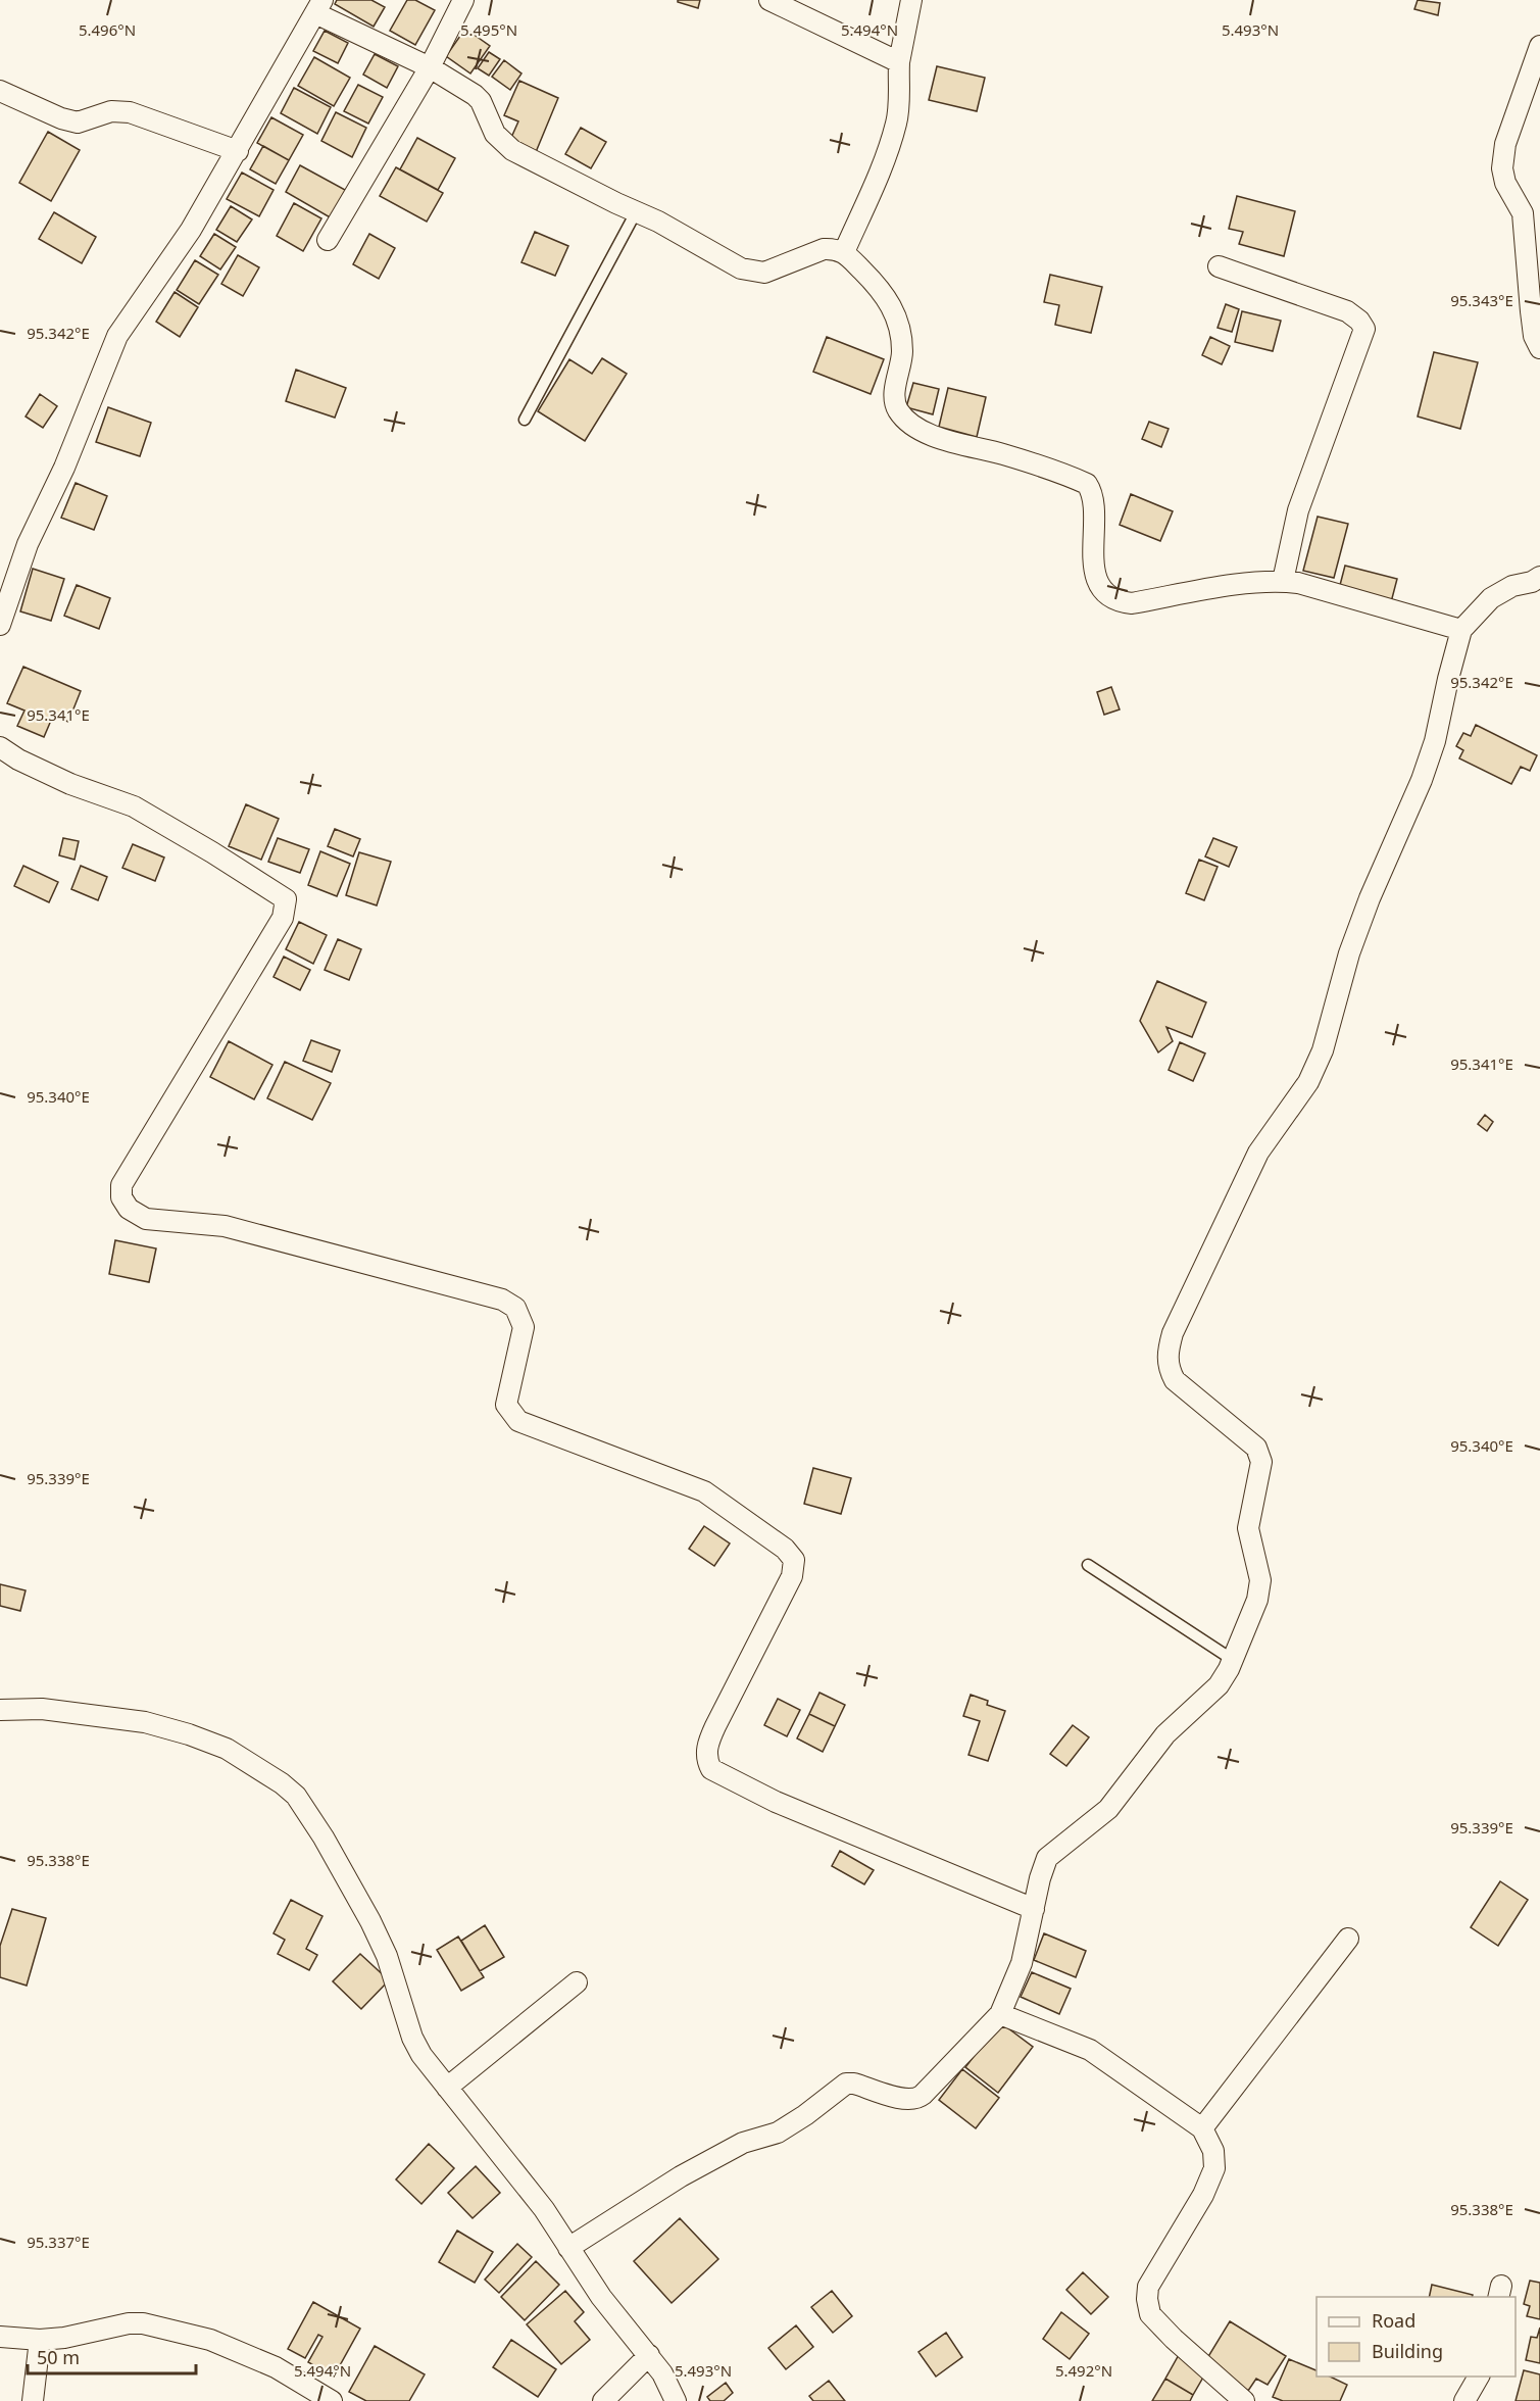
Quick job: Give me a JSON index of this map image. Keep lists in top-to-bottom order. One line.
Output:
{"legend":["Road","Building"],"scale_bar":"50 m","coordinates":["5.495°N","5.494°N","5.493°N","5.496°N","95.343°E","95.342°E","95.341°E","95.340°E","95.339°E","95.338°E","95.337°E","5.492°N"]}
